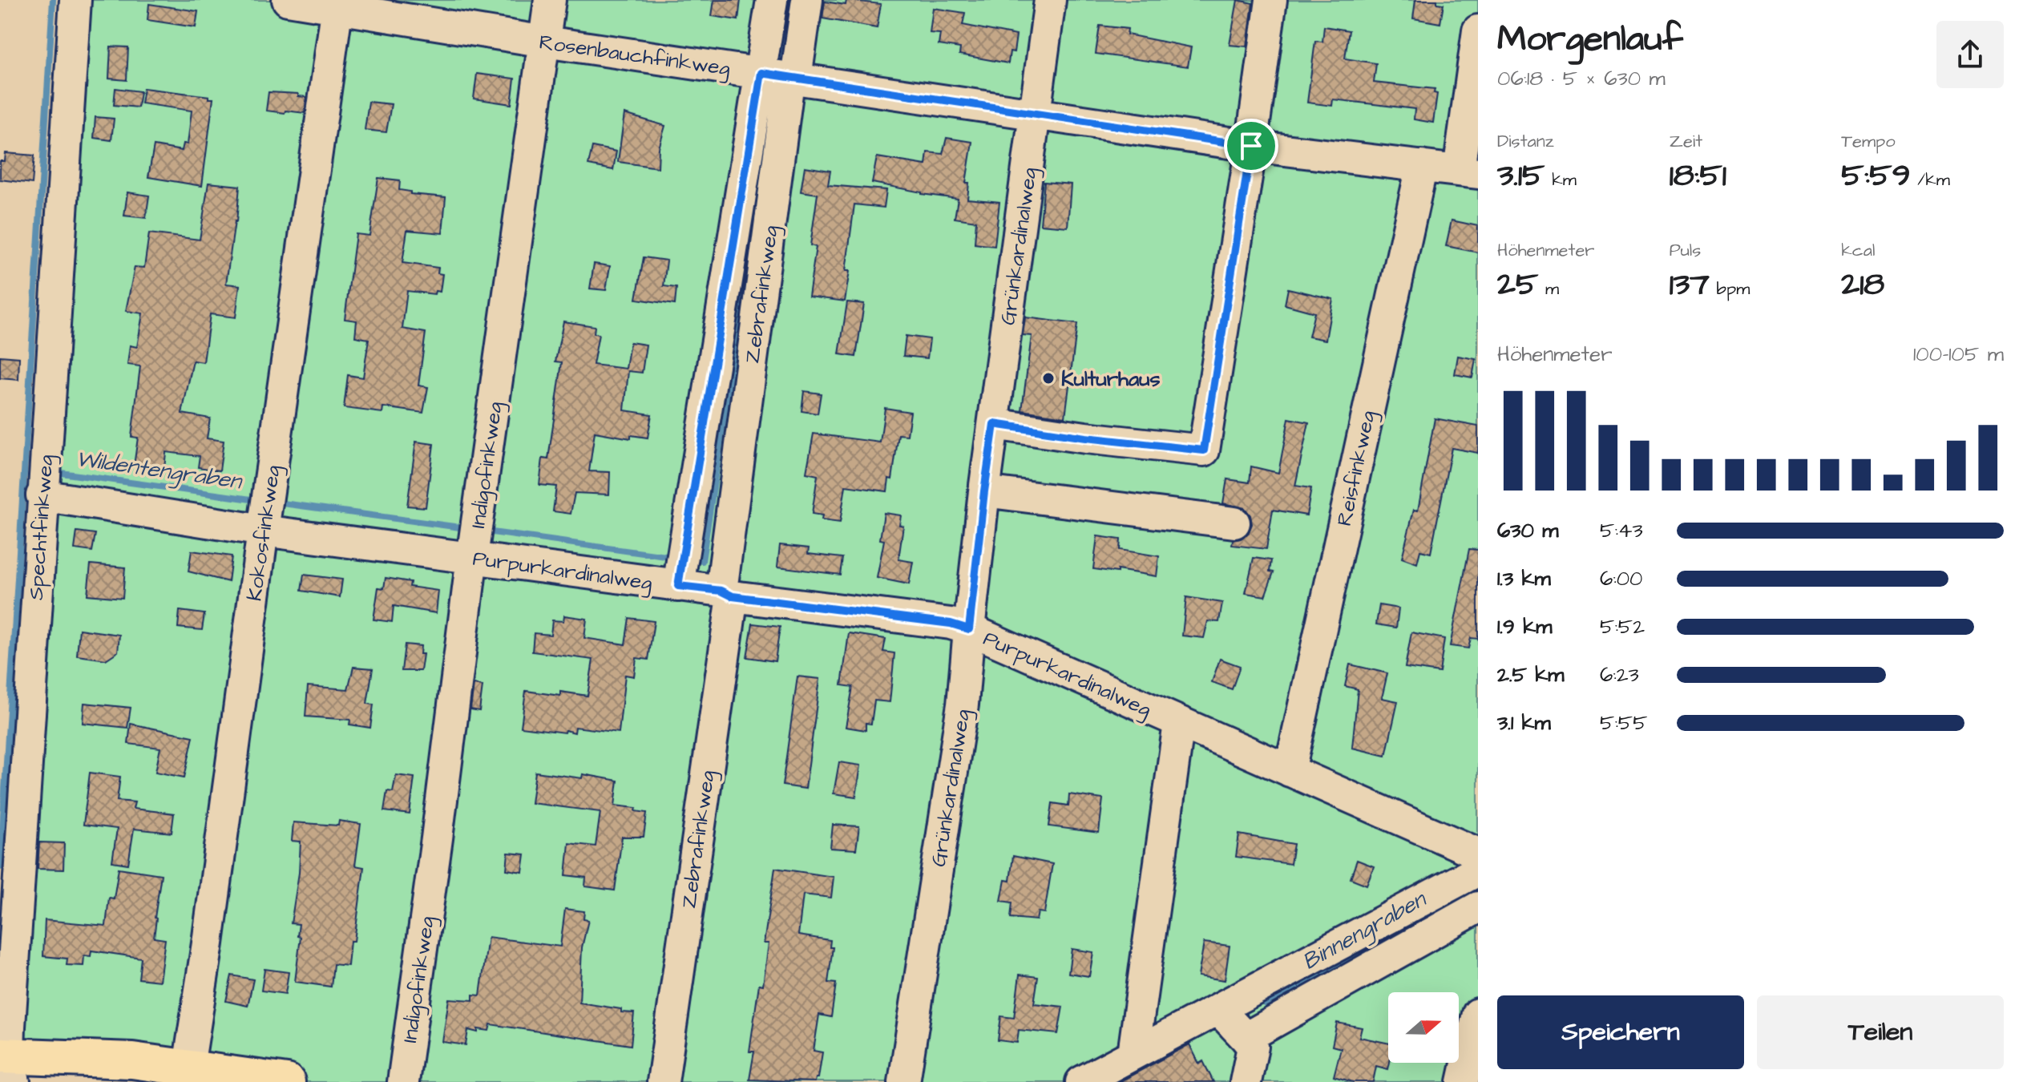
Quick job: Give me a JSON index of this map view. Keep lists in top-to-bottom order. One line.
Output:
{"streets":{"lane":["Rosenbauchfinkweg","Grünkardinalweg","Zebrafinkweg","Indigofinkweg","Reisfinkweg","Spechtfinkweg","Kokosfinkweg","Purpurkardinalweg"]},"crossings":[["Rosenbauchfinkweg","Grünkardinalweg"],["Rosenbauchfinkweg","Zebrafinkweg"],["Rosenbauchfinkweg","Indigofinkweg"],["Rosenbauchfinkweg","Reisfinkweg"],["Rosenbauchfinkweg","Kokosfinkweg"],["Grünkardinalweg","Purpurkardinalweg"],["Zebrafinkweg","Purpurkardinalweg"],["Indigofinkweg","Purpurkardinalweg"],["Reisfinkweg","Purpurkardinalweg"],["Spechtfinkweg","Purpurkardinalweg"],["Kokosfinkweg","Purpurkardinalweg"]],"water":["Wildentengraben","Binnengraben"],"places":["Kulturhaus"],"north":"right","page":{"heading":["Morgenlauf","06:18 · 5 × 630 m"],"stats":[["Distanz","3.15 km"],["Zeit","18:51"],["Tempo","5:59 /km"],["Höhenmeter","25 m"],["Puls","137 bpm"],["kcal","218"]],"chart":["Höhenmeter","100–105 m"],"list":[{"name":"630 m","note":"5:43"},{"name":"1.3 km","note":"6:00"},{"name":"1.9 km","note":"5:52"},{"name":"2.5 km","note":"6:23"},{"name":"3.1 km","note":"5:55"}],"buttons":["Speichern","Teilen"]}}
